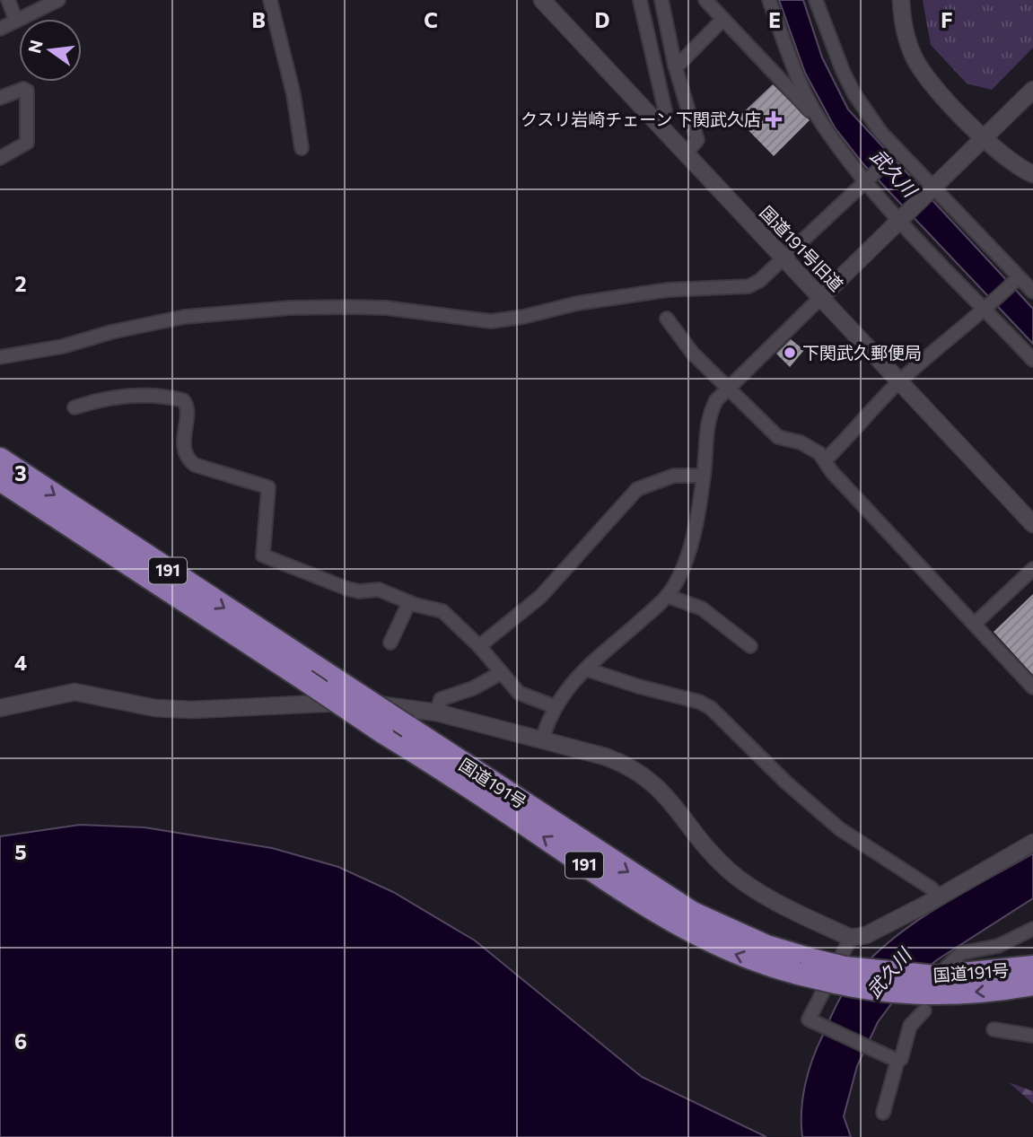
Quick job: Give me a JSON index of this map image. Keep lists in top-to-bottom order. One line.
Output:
{"streets":{"highway":["191","国道191号"],"street":["国道191号旧道"]},"water":["武久川"],"places":{"health":["クスリ岩崎チェーン 下関武久店"],"other":["下関武久郵便局"]},"north":"left","grid":{"columns":["B","C","D","E","F"],"rows":["2","3","4","5","6"]}}
